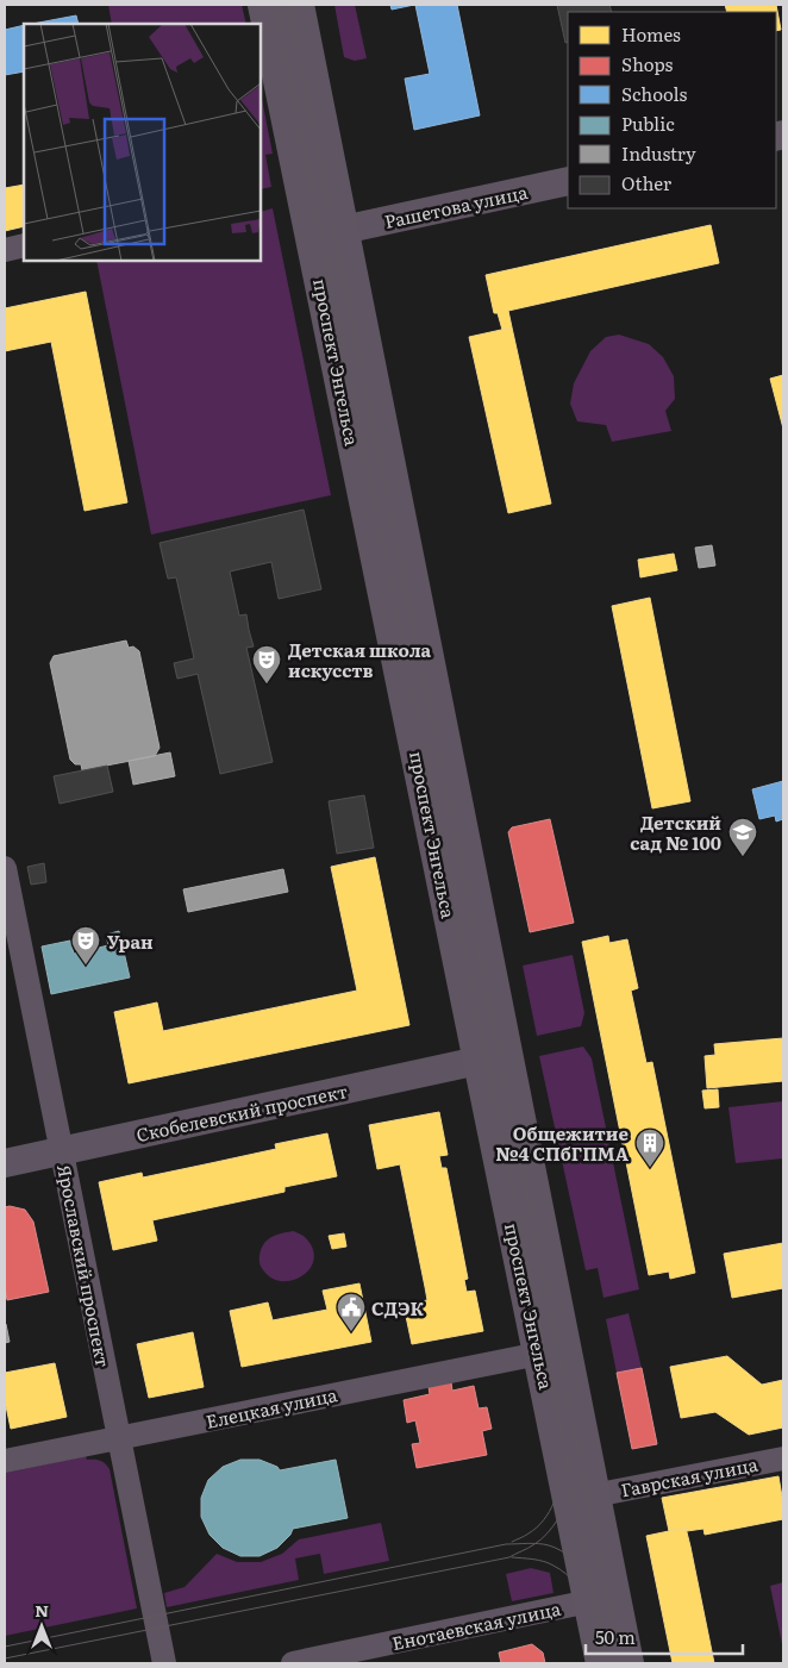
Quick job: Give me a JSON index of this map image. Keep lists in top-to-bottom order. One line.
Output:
{"streets":{"main road":["проспект Энгельса"],"street":["Рашетова улица","Скобелевский проспект","Ярославский проспект","Елецкая улица","Гаврская улица","Енотаевская улица"]},"crossings":[["Рашетова улица","проспект Энгельса"],["проспект Энгельса","Скобелевский проспект"],["проспект Энгельса","Елецкая улица"],["проспект Энгельса","Гаврская улица"],["проспект Энгельса","Енотаевская улица"],["Скобелевский проспект","Ярославский проспект"],["Ярославский проспект","Елецкая улица"]],"places":{"theatre":["Детская школа искусств","Уран"],"school or university":["Детский сад № 100"],"building":["Общежитие №4 СПбГПМА"],"public building":["СДЭК"]},"legend":["Homes","Shops","Schools","Public","Industry","Other"],"scale_bar":"50 m","north":"top"}
